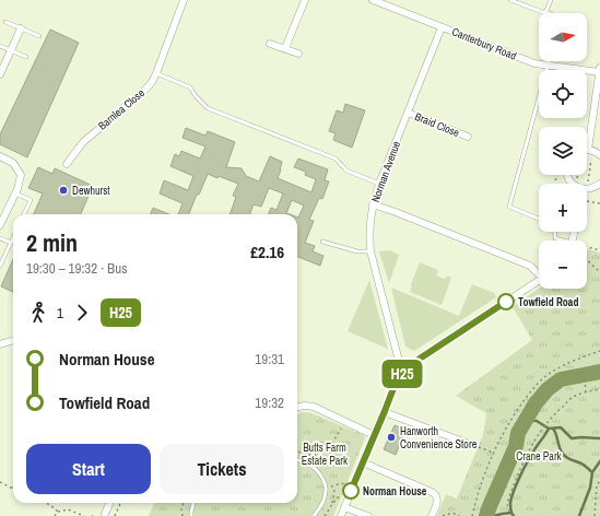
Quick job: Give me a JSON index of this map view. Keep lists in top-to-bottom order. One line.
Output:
{"streets":{"street":["Canterbury Road","Barnlea Close","Braid Close","Norman Avenue"]},"crossings":[["Canterbury Road","Norman Avenue"],["Braid Close","Norman Avenue"]],"parks":["Butts Farm Estate Park","Crane Park"],"places":["Dewhurst","Towfield Road","Hanworth Convenience Store","Norman House"],"lines":["bus line H25"],"north":"right","page":{"on_map":"H25","map_buttons":["+","−"],"heading":["2 min","19:30 – 19:32 · Bus","£2.16"],"legs":["1","H25"],"list":[{"name":"Norman House","value":"19:31"},{"name":"Towfield Road","value":"19:32"}],"buttons":["Start","Tickets"]}}
